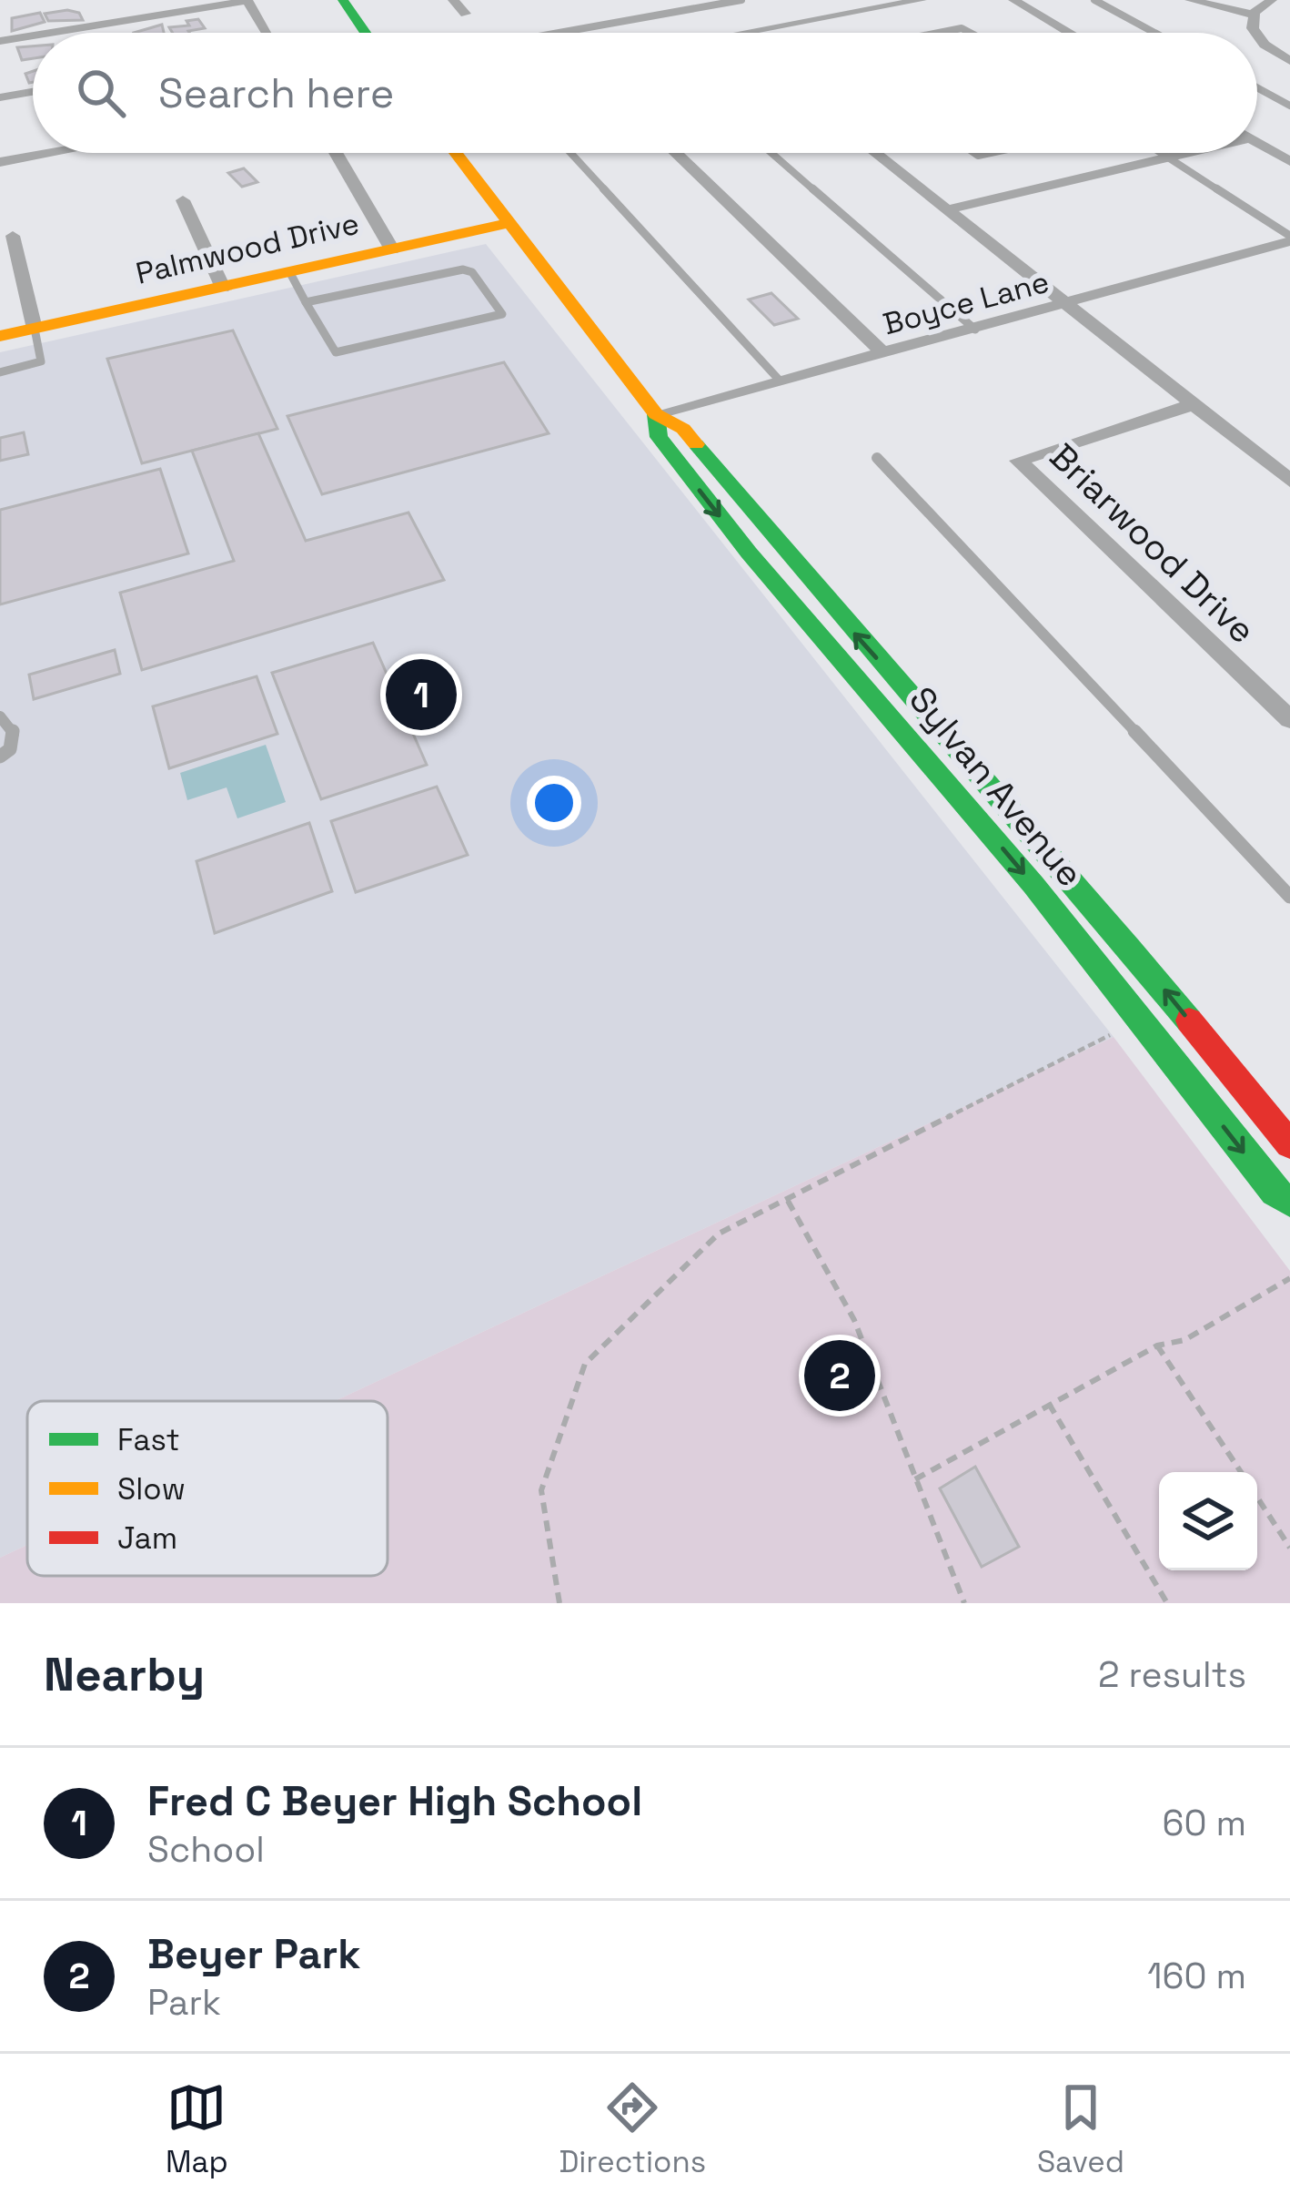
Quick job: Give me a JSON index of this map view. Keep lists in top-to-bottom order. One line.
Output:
{"streets":{"main road":["Palmwood Drive","Sylvan Avenue"],"street":["Boyce Lane","Briarwood Drive"]},"crossings":[["Palmwood Drive","Sylvan Avenue"],["Boyce Lane","Sylvan Avenue"]],"legend":["Fast","Slow","Jam"],"page":{"search":"Search here","pins":["1","2"],"heading":["Nearby","2 results"],"list":[{"mark":"1","name":"Fred C Beyer High School","note":"School","value":"60 m"},{"mark":"2","name":"Beyer Park","note":"Park","value":"160 m"}],"nav":["Map","Directions","Saved"]}}
